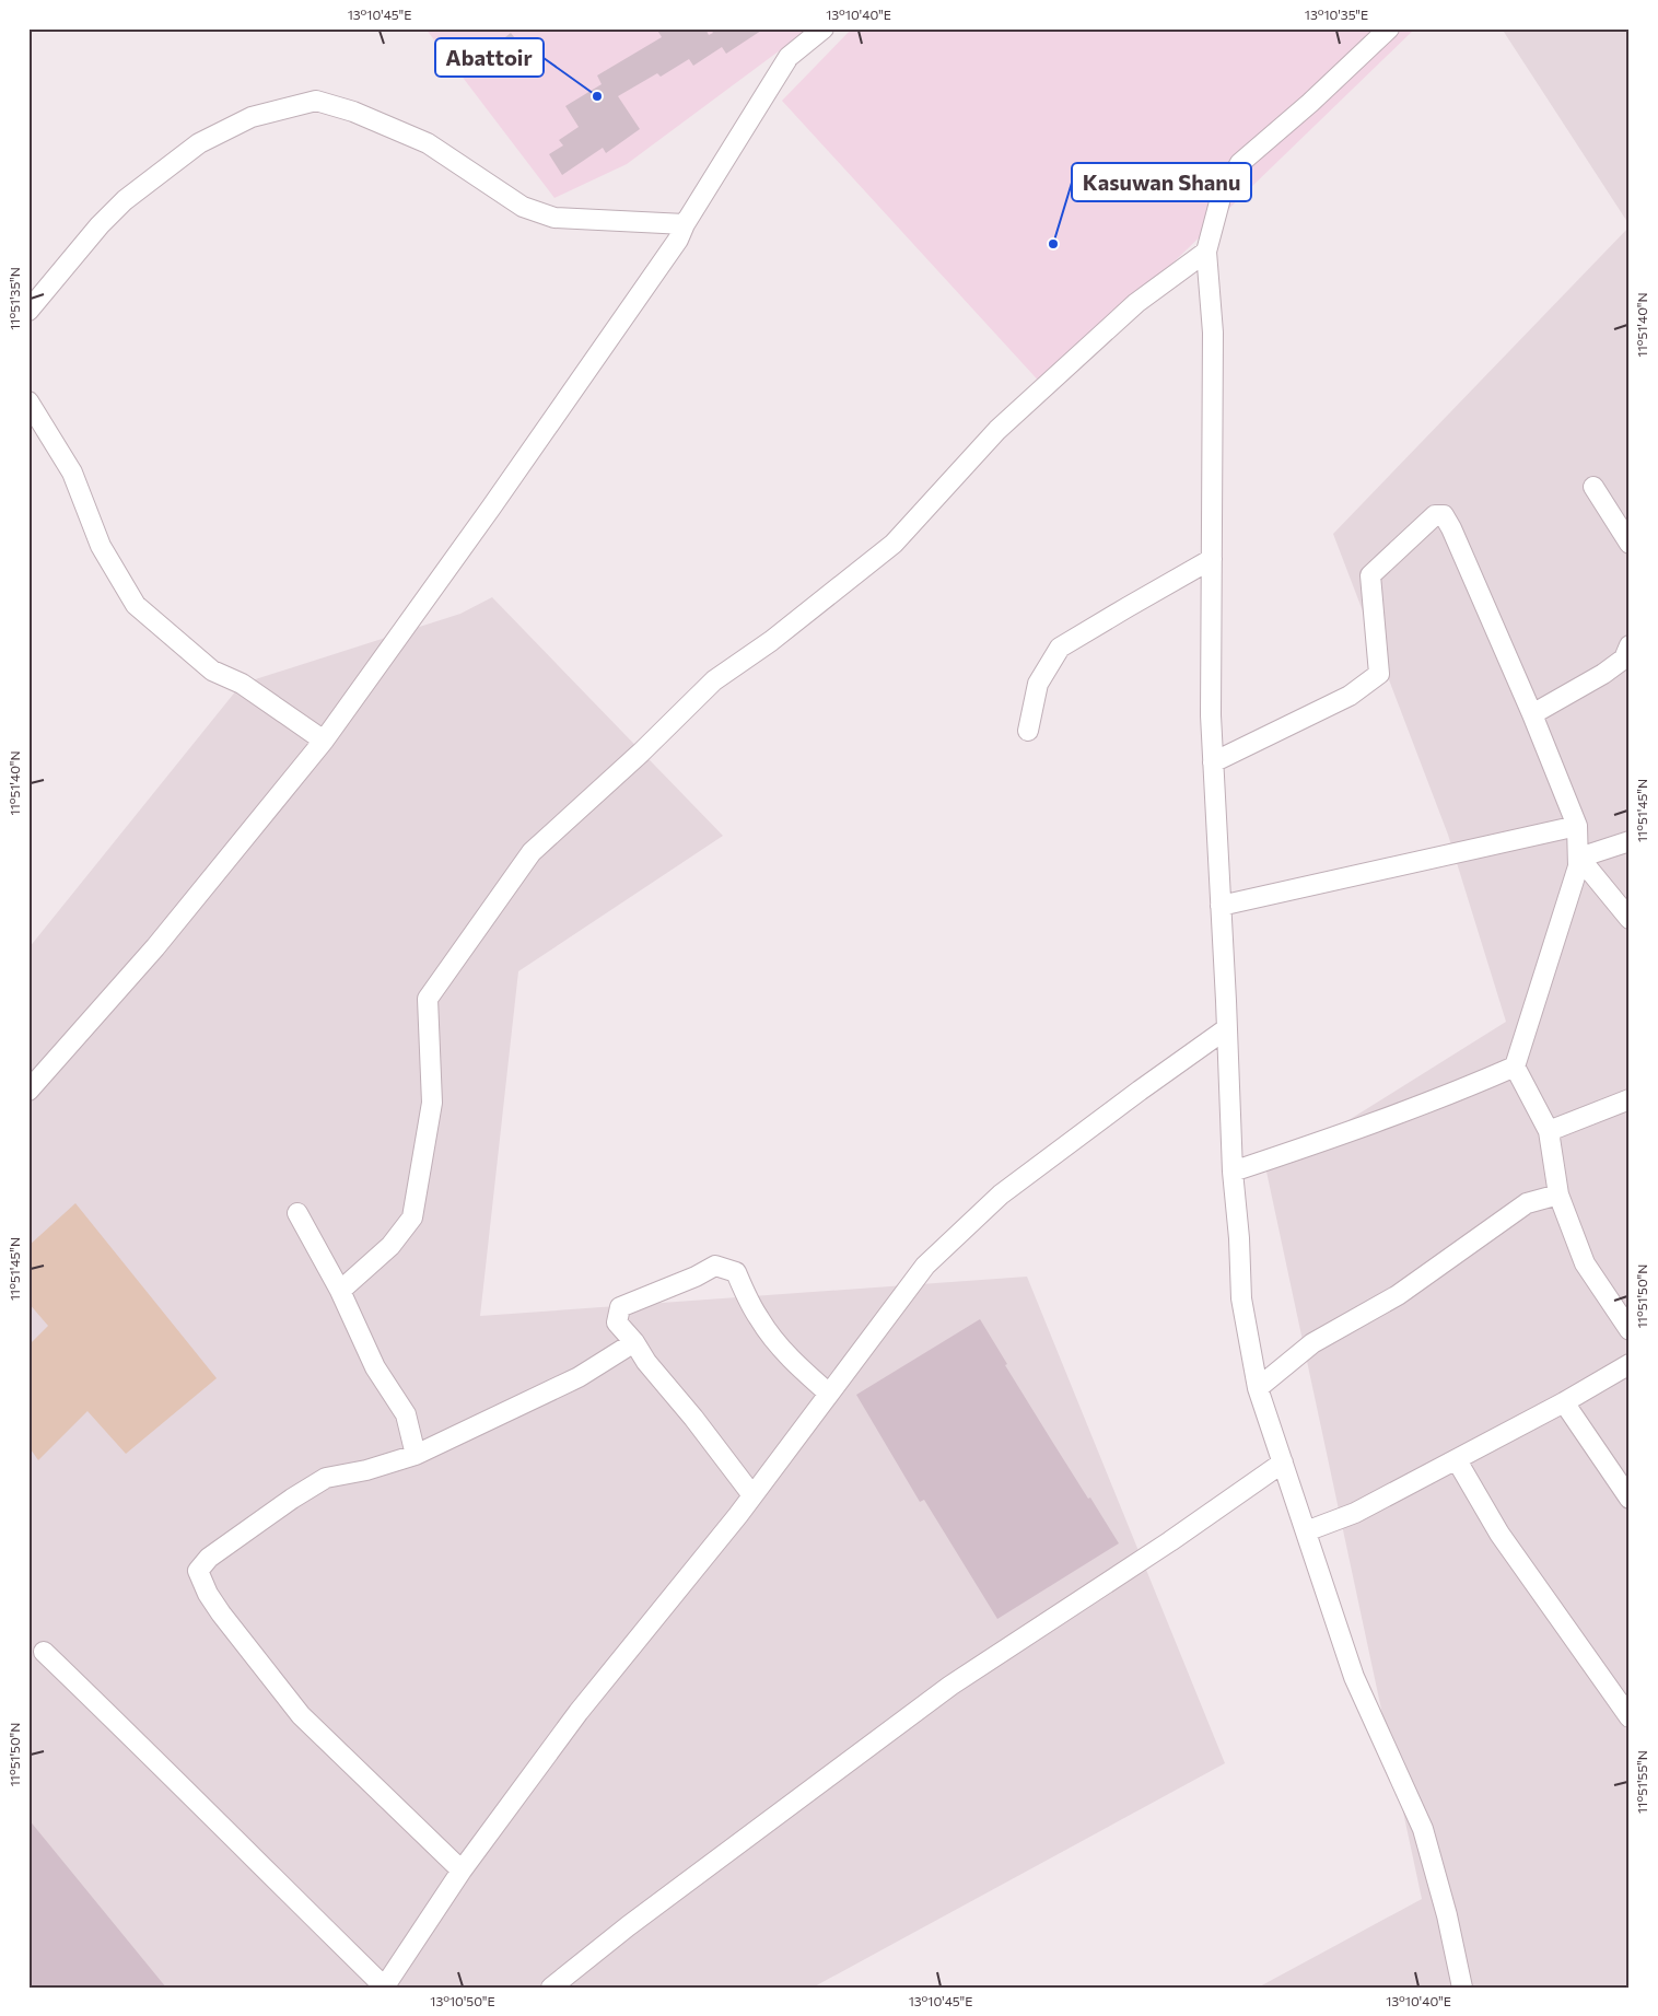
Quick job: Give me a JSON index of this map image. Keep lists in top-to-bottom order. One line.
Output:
{"places":["Abattoir","Kasuwan Shanu"],"coordinates":["13°10'45\"E","13°10'40\"E","13°10'35\"E","11°51'35\"N","11°51'40\"N","11°51'45\"N","11°51'50\"N","11°51'55\"N","13°10'50\"E"]}
